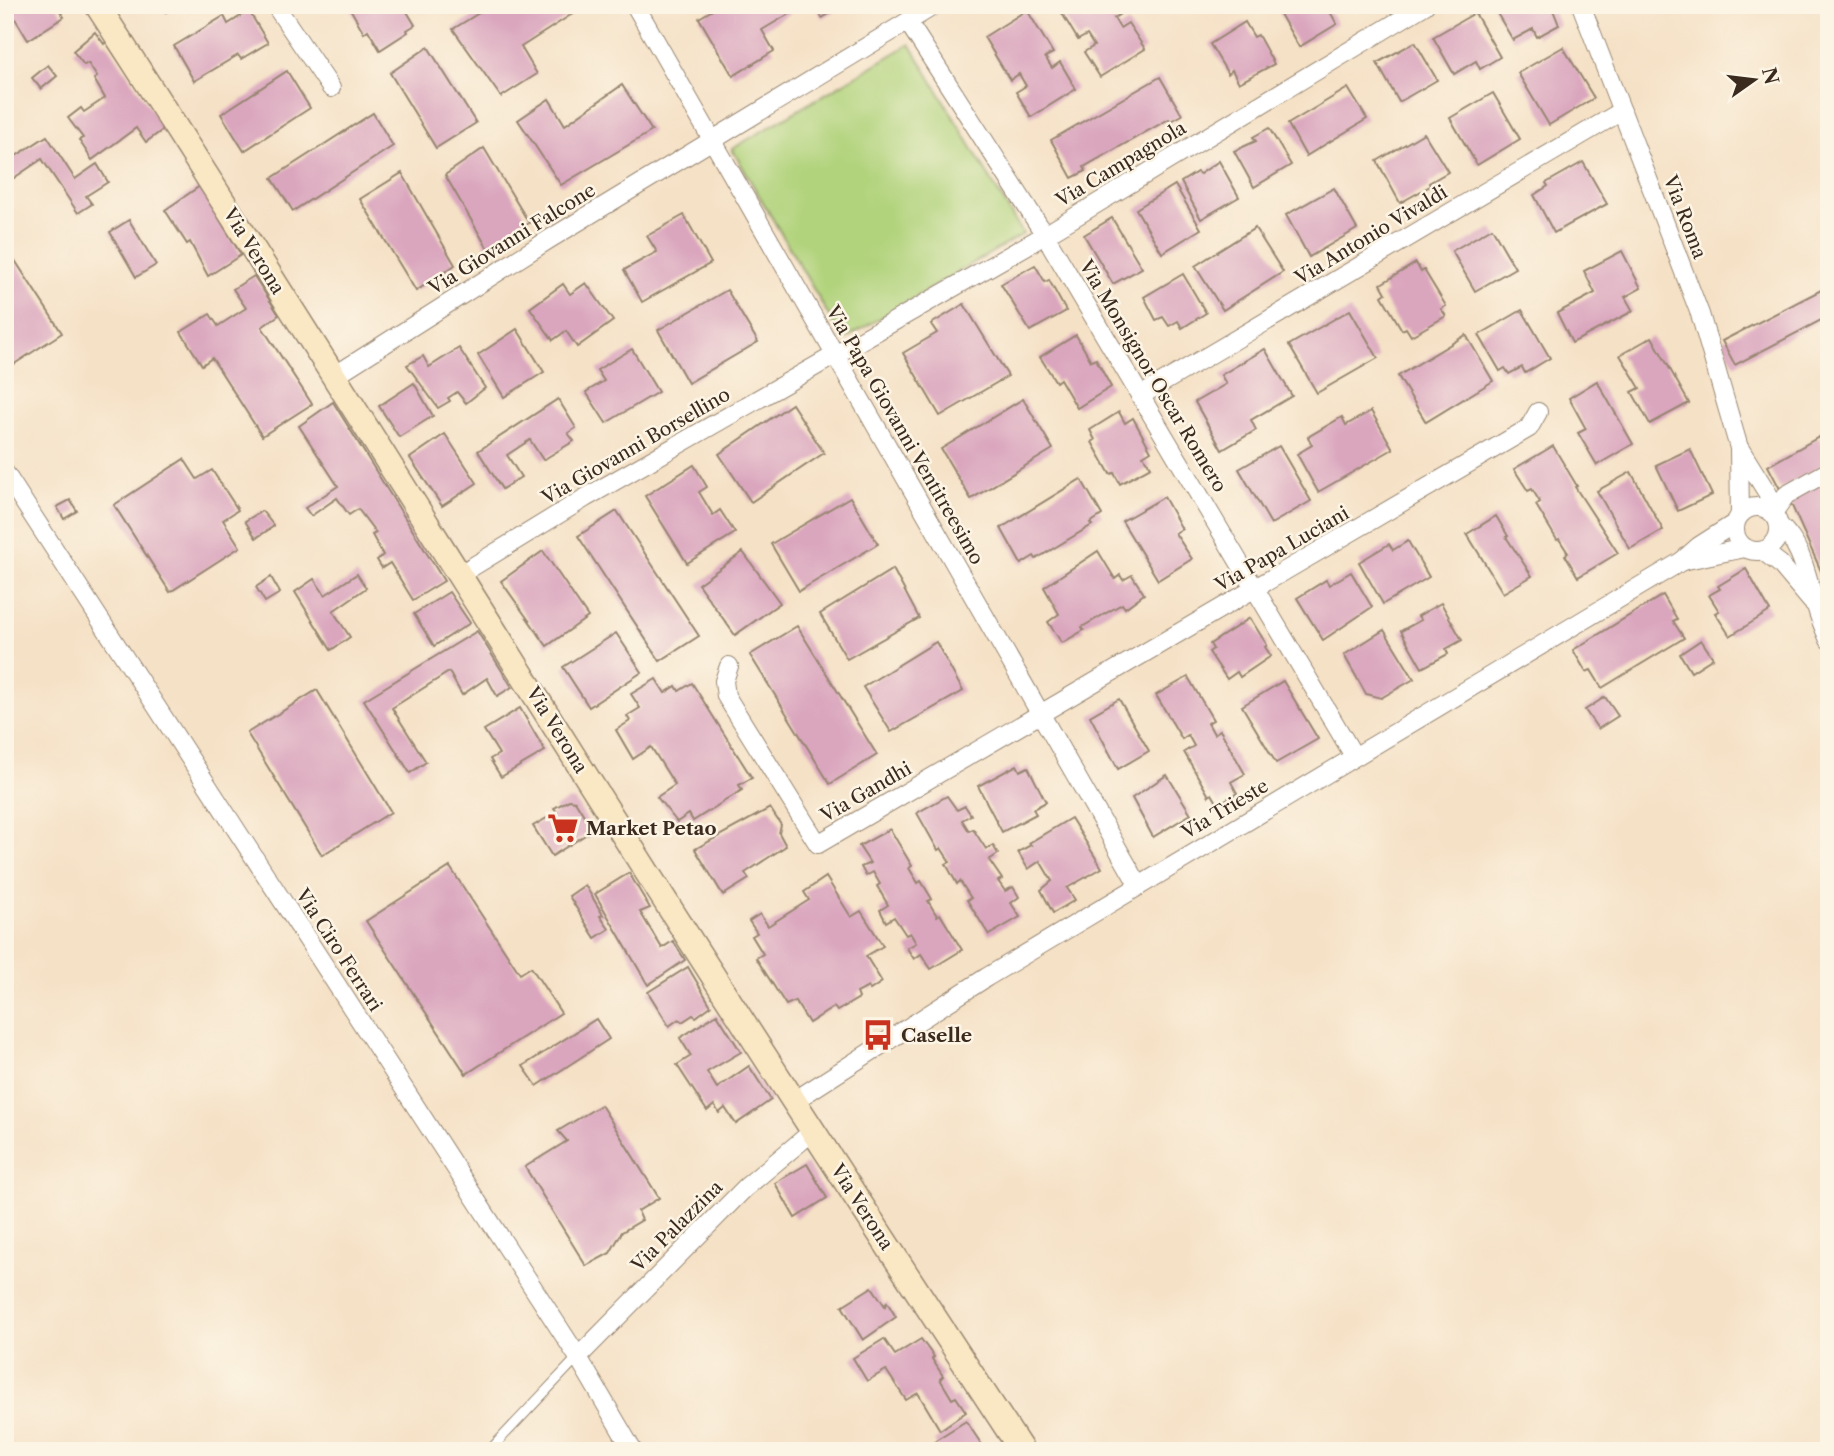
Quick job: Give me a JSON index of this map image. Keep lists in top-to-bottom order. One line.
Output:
{"streets":{"street":["Via Campagnola","Via Roma","Via Antonio Vivaldi","Via Giovanni Falcone","Via Verona","Via Monsignor Oscar Romero","Via Papa Giovanni Ventitreesimo","Via Giovanni Borsellino","Via Papa Luciani","Via Gandhi","Via Trieste","Via Ciro Ferrari","Via Palazzina"]},"crossings":[["Via Campagnola","Via Monsignor Oscar Romero"],["Via Campagnola","Via Papa Giovanni Ventitreesimo"],["Via Campagnola","Via Giovanni Borsellino"],["Via Roma","Via Antonio Vivaldi"],["Via Roma","Via Trieste"],["Via Antonio Vivaldi","Via Monsignor Oscar Romero"],["Via Giovanni Falcone","Via Verona"],["Via Giovanni Falcone","Via Monsignor Oscar Romero"],["Via Giovanni Falcone","Via Papa Giovanni Ventitreesimo"],["Via Verona","Via Giovanni Borsellino"],["Via Verona","Via Trieste"],["Via Verona","Via Palazzina"],["Via Monsignor Oscar Romero","Via Papa Luciani"],["Via Monsignor Oscar Romero","Via Trieste"],["Via Papa Giovanni Ventitreesimo","Via Giovanni Borsellino"],["Via Papa Giovanni Ventitreesimo","Via Papa Luciani"],["Via Papa Giovanni Ventitreesimo","Via Gandhi"],["Via Papa Giovanni Ventitreesimo","Via Trieste"],["Via Papa Luciani","Via Gandhi"],["Via Ciro Ferrari","Via Palazzina"]],"places":{"supermarket":["Market Petao"],"bus stop":["Caselle"]},"north":"right"}
